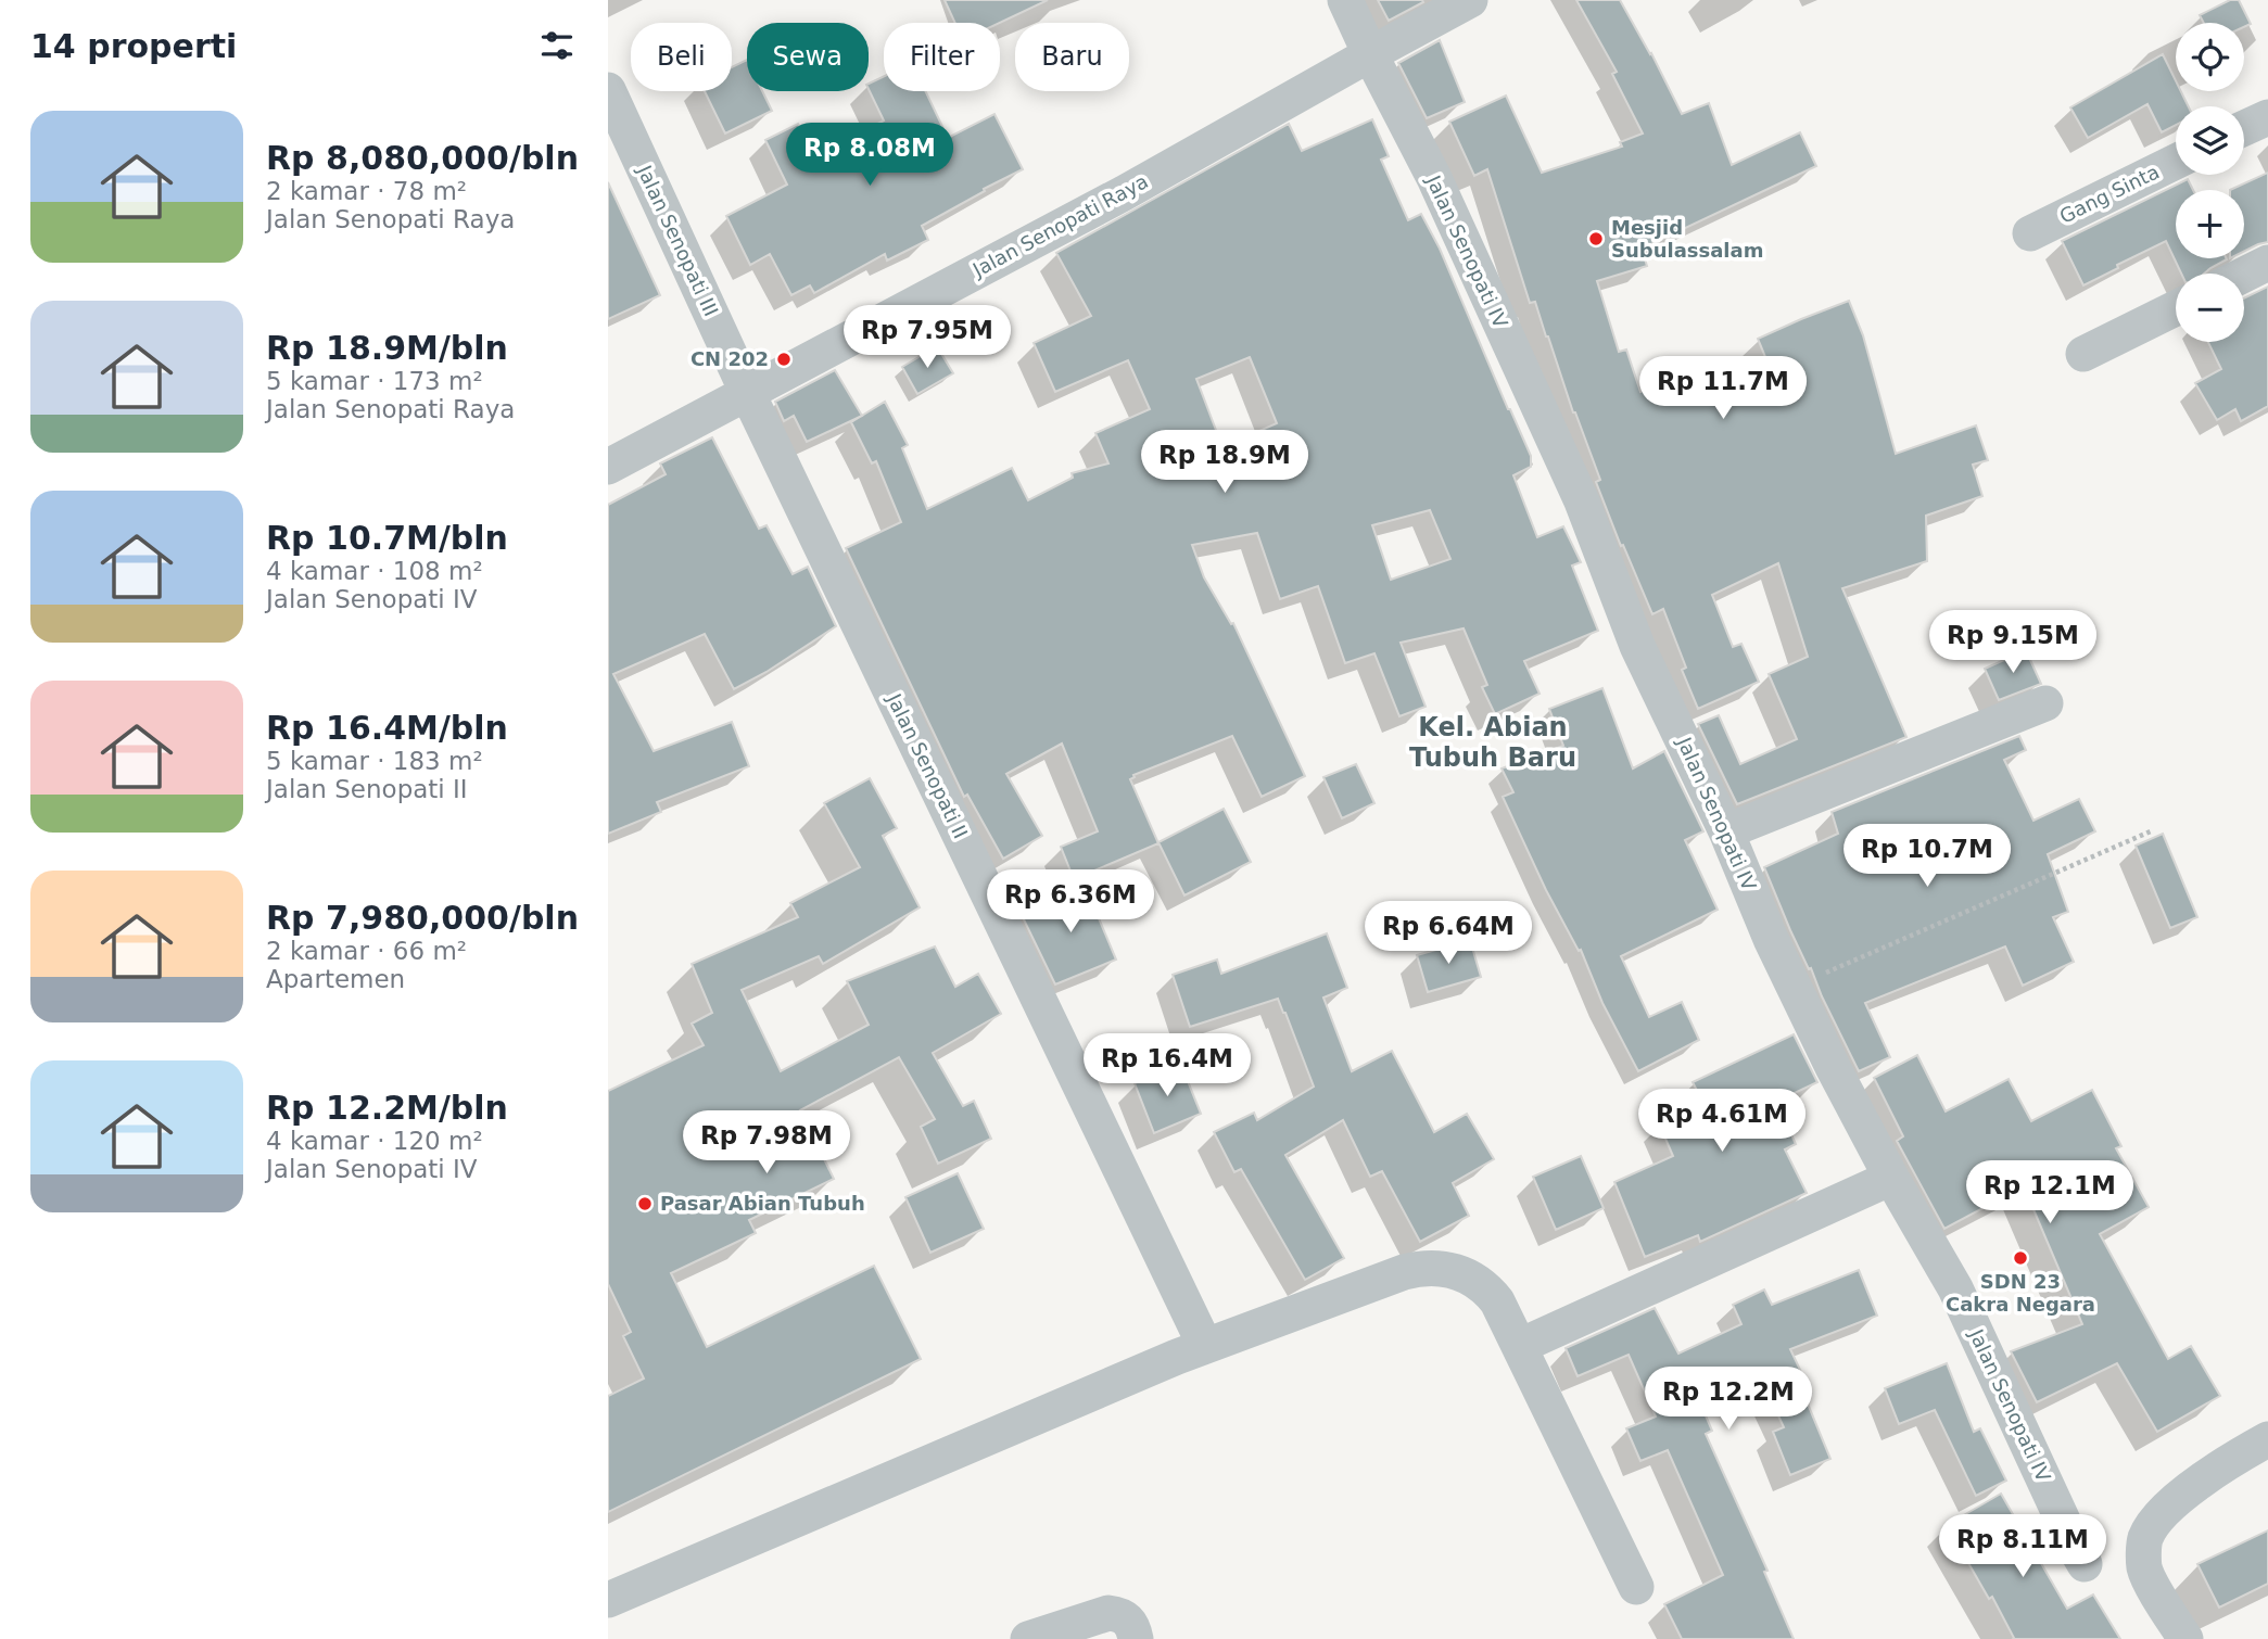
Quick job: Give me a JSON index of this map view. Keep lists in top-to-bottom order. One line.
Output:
{"streets":{"street":["Gang Sinta","Jalan Senopati Raya","Jalan Senopati III","Jalan Senopati IV","Jalan Senopati II"]},"crossings":[["Jalan Senopati Raya","Jalan Senopati III"],["Jalan Senopati Raya","Jalan Senopati IV"],["Jalan Senopati Raya","Jalan Senopati II"],["Jalan Senopati III","Jalan Senopati II"]],"districts":["Kel. Abian Tubuh Baru"],"places":["Mesjid Subulassalam","CN 202","Pasar Abian Tubuh","SDN 23 Cakra Negara"],"page":{"heading":"14 properti","map_buttons":["+","−"],"chip":["Beli","Sewa","Filter","Baru"],"list":[{"name":"Rp 8,080,000/bln","note":"2 kamar · 78 m² · Jalan Senopati Raya"},{"name":"Rp 18.9M/bln","note":"5 kamar · 173 m² · Jalan Senopati Raya"},{"name":"Rp 10.7M/bln","note":"4 kamar · 108 m² · Jalan Senopati IV"},{"name":"Rp 16.4M/bln","note":"5 kamar · 183 m² · Jalan Senopati II"},{"name":"Rp 7,980,000/bln","note":"2 kamar · 66 m² · Apartemen"},{"name":"Rp 12.2M/bln","note":"4 kamar · 120 m² · Jalan Senopati IV"}],"price":["Rp 8.08M","Rp 7.95M","Rp 11.7M","Rp 18.9M","Rp 9.15M","Rp 10.7M","Rp 6.36M","Rp 6.64M","Rp 16.4M","Rp 4.61M","Rp 7.98M","Rp 12.1M","Rp 12.2M","Rp 8.11M"]}}
